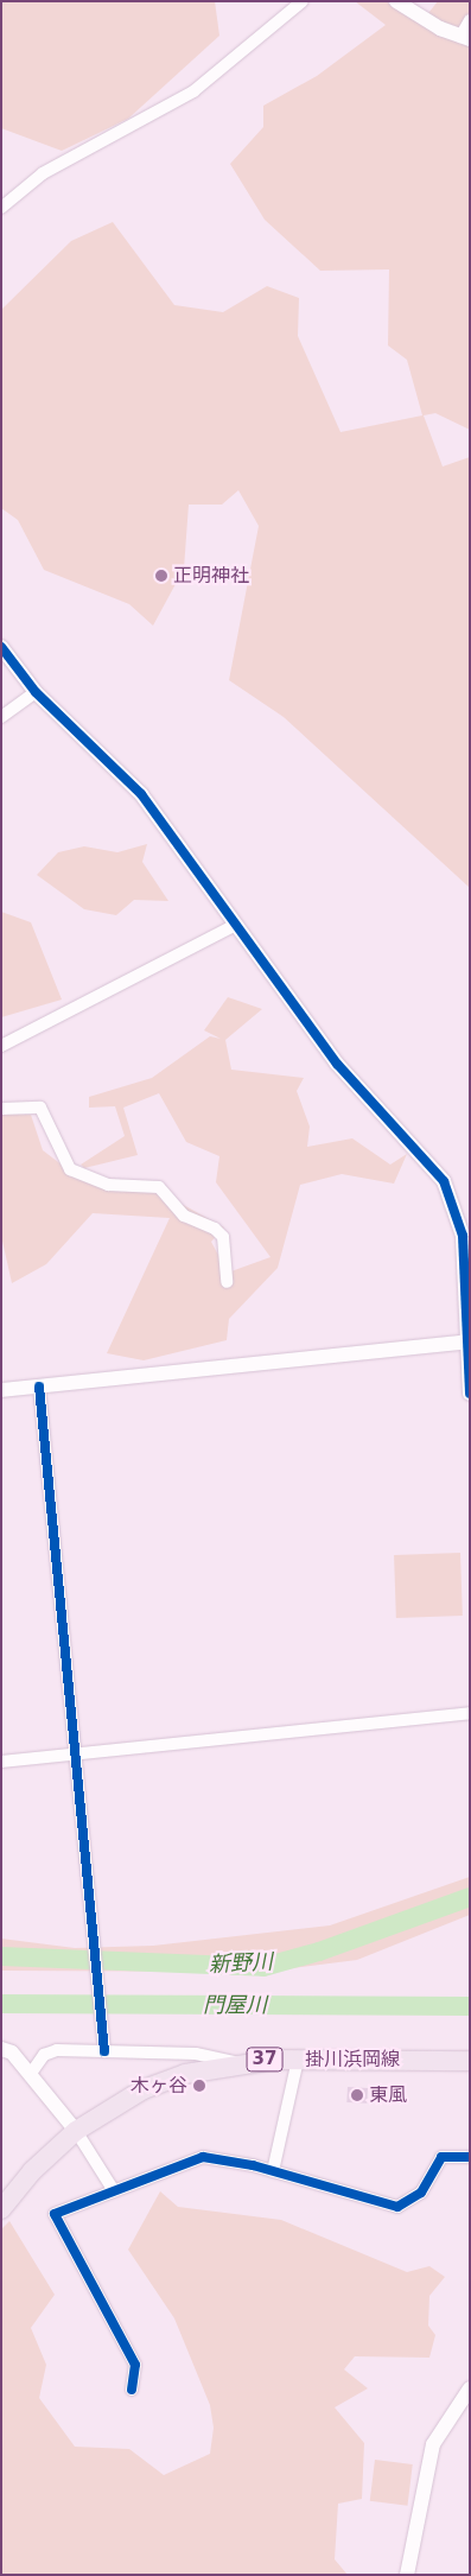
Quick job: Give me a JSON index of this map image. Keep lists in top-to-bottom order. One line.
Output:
{"streets":{"main road":["37","掛川浜岡線"]},"water":["新野川","門屋川"],"places":["正明神社","木ヶ谷","東風"]}
